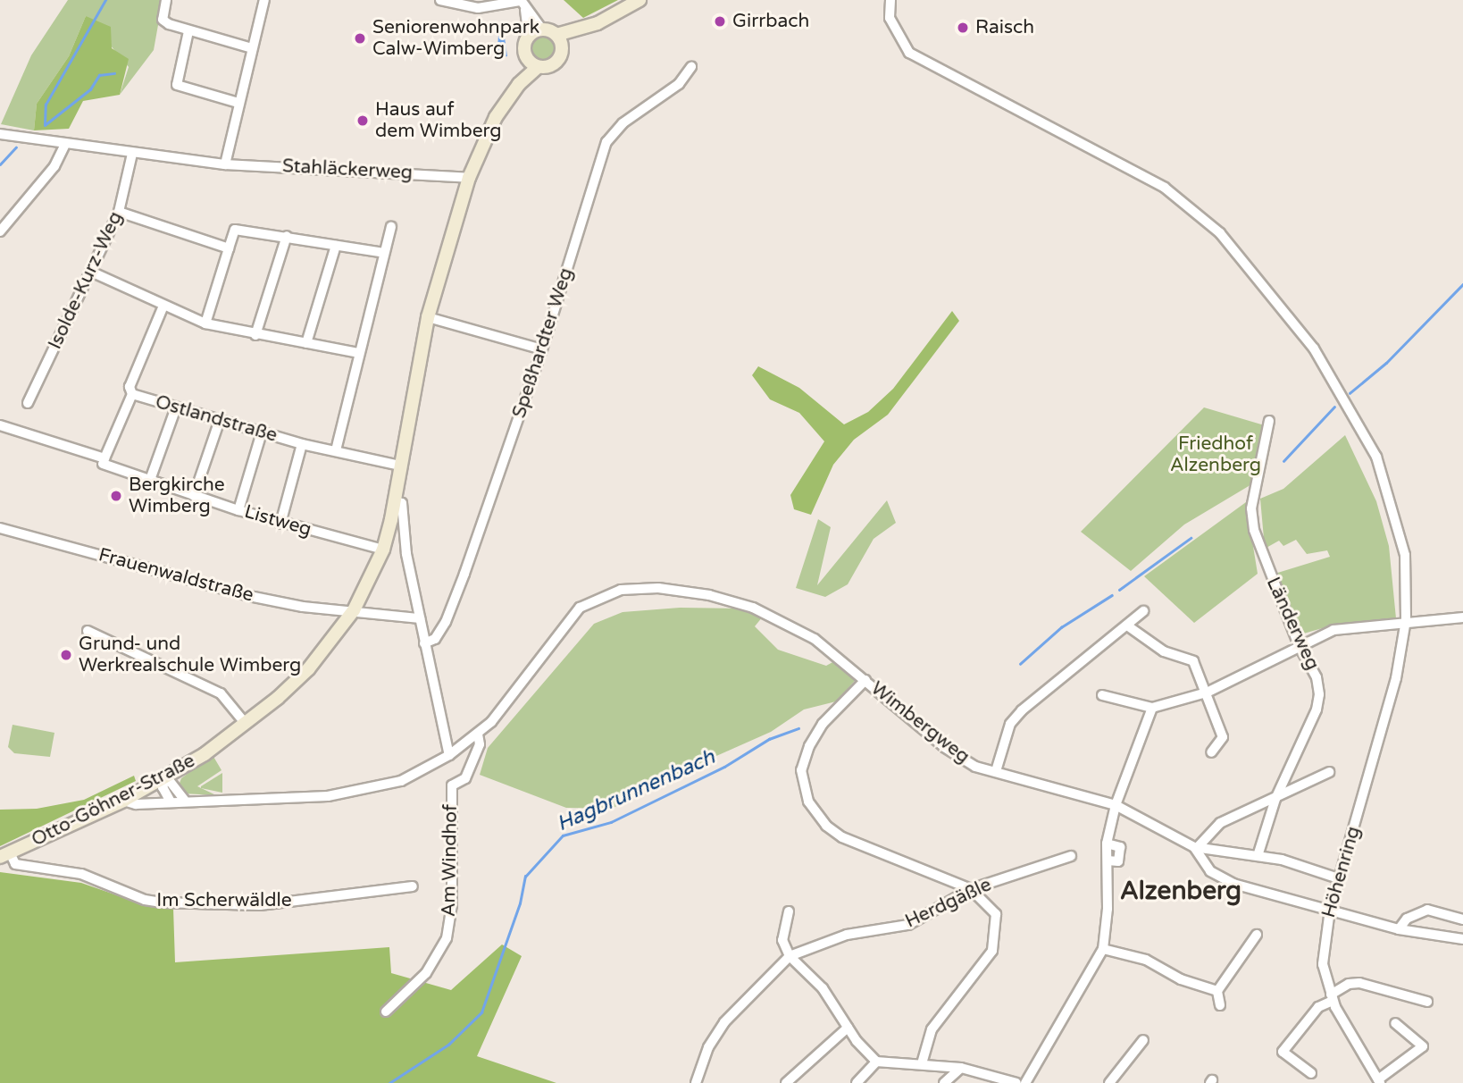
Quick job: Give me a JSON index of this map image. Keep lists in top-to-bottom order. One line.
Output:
{"streets":{"street":["Stahläckerweg","Isolde-Kurz-Weg","Speßhardter Weg","Ostlandstraße","Listweg","Frauenwaldstraße","Länderweg","Wimbergweg","Otto-Göhner-Straße","Am Windhof","Höhenring","Im Scherwäldle","Herdgäßle"]},"crossings":[["Stahläckerweg","Isolde-Kurz-Weg"],["Stahläckerweg","Otto-Göhner-Straße"],["Ostlandstraße","Otto-Göhner-Straße"],["Listweg","Otto-Göhner-Straße"],["Frauenwaldstraße","Otto-Göhner-Straße"],["Wimbergweg","Am Windhof"],["Otto-Göhner-Straße","Im Scherwäldle"]],"districts":["Alzenberg"],"water":["Hagbrunnenbach"],"parks":["Friedhof Alzenberg"],"places":["Girrbach","Raisch","Seniorenwohnpark Calw-Wimberg","Haus auf dem Wimberg","Bergkirche Wimberg","Grund- und Werkrealschule Wimberg"]}
